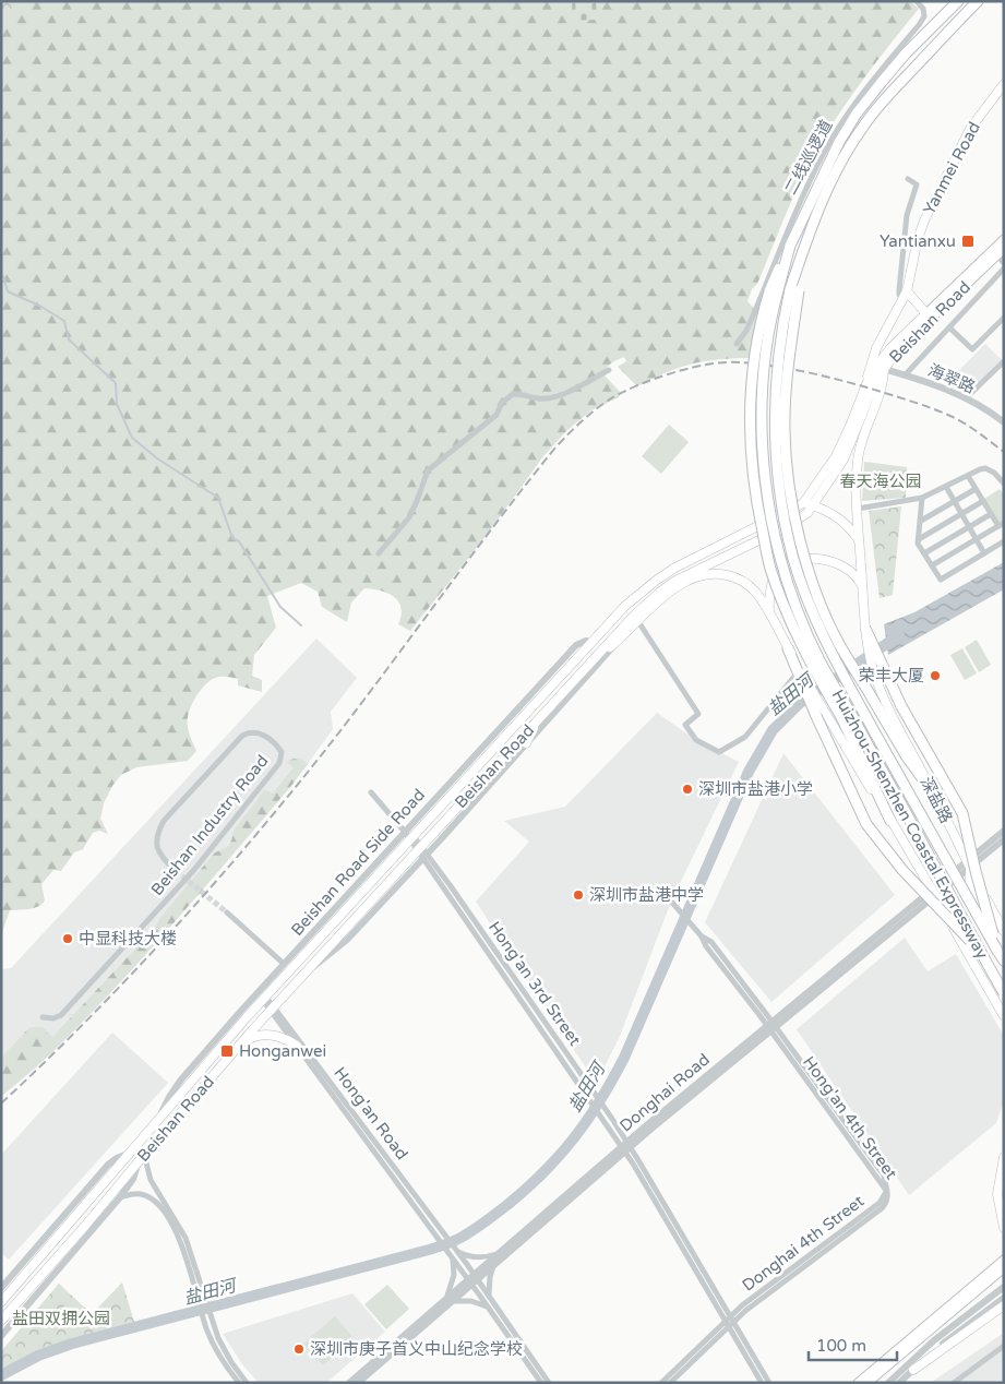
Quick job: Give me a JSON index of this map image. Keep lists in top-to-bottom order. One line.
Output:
{"streets":{"highway":["Huizhou-Shenzhen Coastal Expressway"],"main road":["Yanmei Road","Beishan Road","深盐路"],"street":["二线巡逻道","海翠路","Beishan Industry Road","Beishan Road Side Road","Hong'an 3rd Street","Donghai Road","Hong'an Road","Hong'an 4th Street","Donghai 4th Street"]},"crossings":[["Yanmei Road","Beishan Road"],["Beishan Road","海翠路"],["Beishan Road","Beishan Road Side Road"],["Beishan Road","Hong'an 3rd Street"],["Beishan Road","Hong'an Road"],["深盐路","Donghai Road"],["Beishan Road Side Road","Hong'an Road"],["Hong'an 3rd Street","Donghai Road"],["Hong'an 3rd Street","Donghai 4th Street"],["Donghai Road","Hong'an Road"],["Donghai Road","Hong'an 4th Street"],["Hong'an 4th Street","Donghai 4th Street"]],"water":["盐田河"],"parks":["春天海公园","盐田双拥公园"],"places":{"transit":["Yantianxu","Honganwei"],"other":["荣丰大厦","深圳市盐港小学","深圳市盐港中学","中显科技大楼","深圳市庚子首义中山纪念学校"]},"scale_bar":"100 m"}
